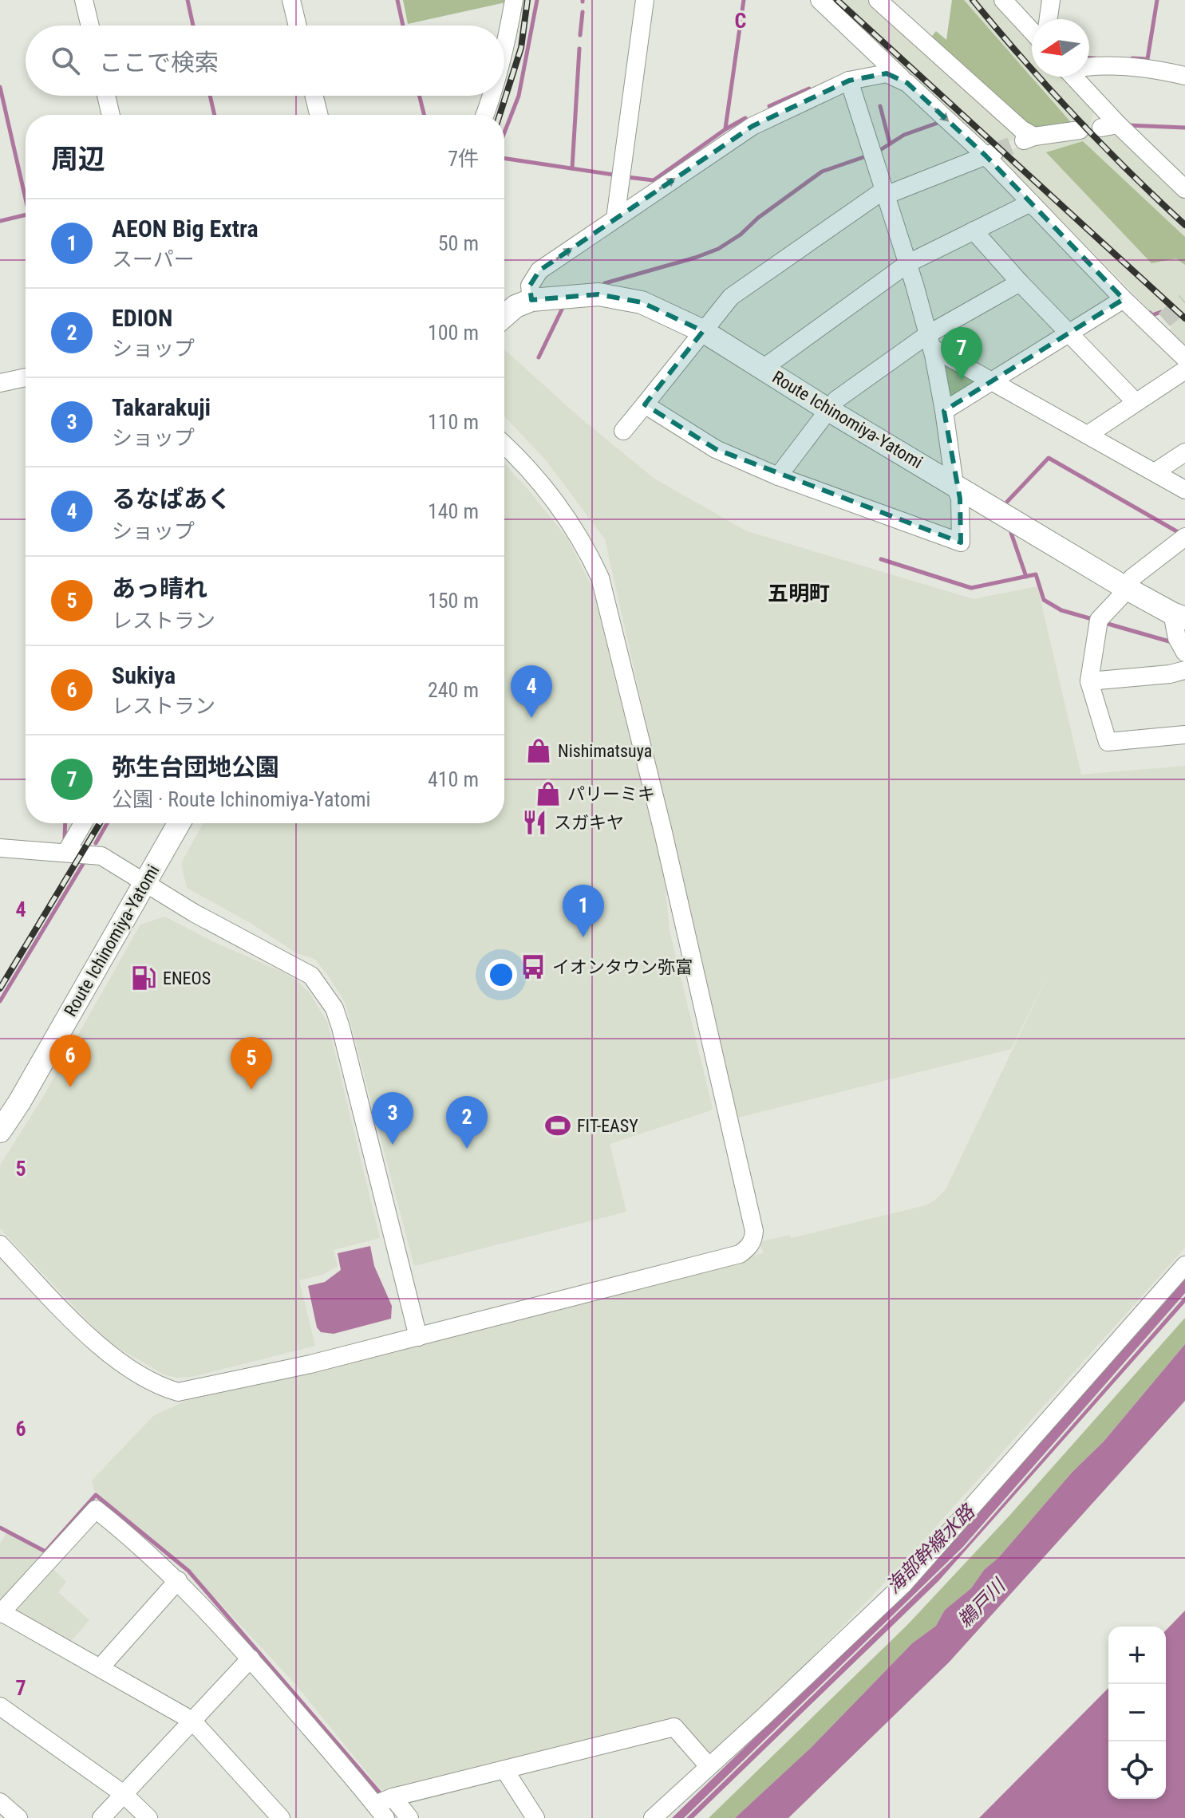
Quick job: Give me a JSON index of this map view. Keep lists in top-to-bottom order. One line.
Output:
{"streets":{"main road":["Route Ichinomiya-Yatomi"]},"districts":["五明町"],"water":["海部幹線水路","鵜戸川"],"places":{"shop":["Nishimatsuya","パリーミキ"],"restaurant":["スガキヤ"],"bus stop":["イオンタウン弥富"],"fuel station":["ENEOS"],"sports":["FIT-EASY"]},"north":"left","page":{"search":"ここで検索","heading":["周辺","7件"],"list":[{"mark":"1","name":"AEON Big Extra","note":"スーパー","value":"50 m"},{"mark":"2","name":"EDION","note":"ショップ","value":"100 m"},{"mark":"3","name":"Takarakuji","note":"ショップ","value":"110 m"},{"mark":"4","name":"るなぱあく","note":"ショップ","value":"140 m"},{"mark":"5","name":"あっ晴れ","note":"レストラン","value":"150 m"},{"mark":"6","name":"Sukiya","note":"レストラン","value":"240 m"},{"mark":"7","name":"弥生台団地公園","note":"公園 · Route Ichinomiya-Yatomi","value":"410 m"}],"pins":["7","4","1","6","5","3","2"],"map_buttons":["+","−"]},"grid":{"columns":["C"],"rows":["4","5","6","7"]}}
